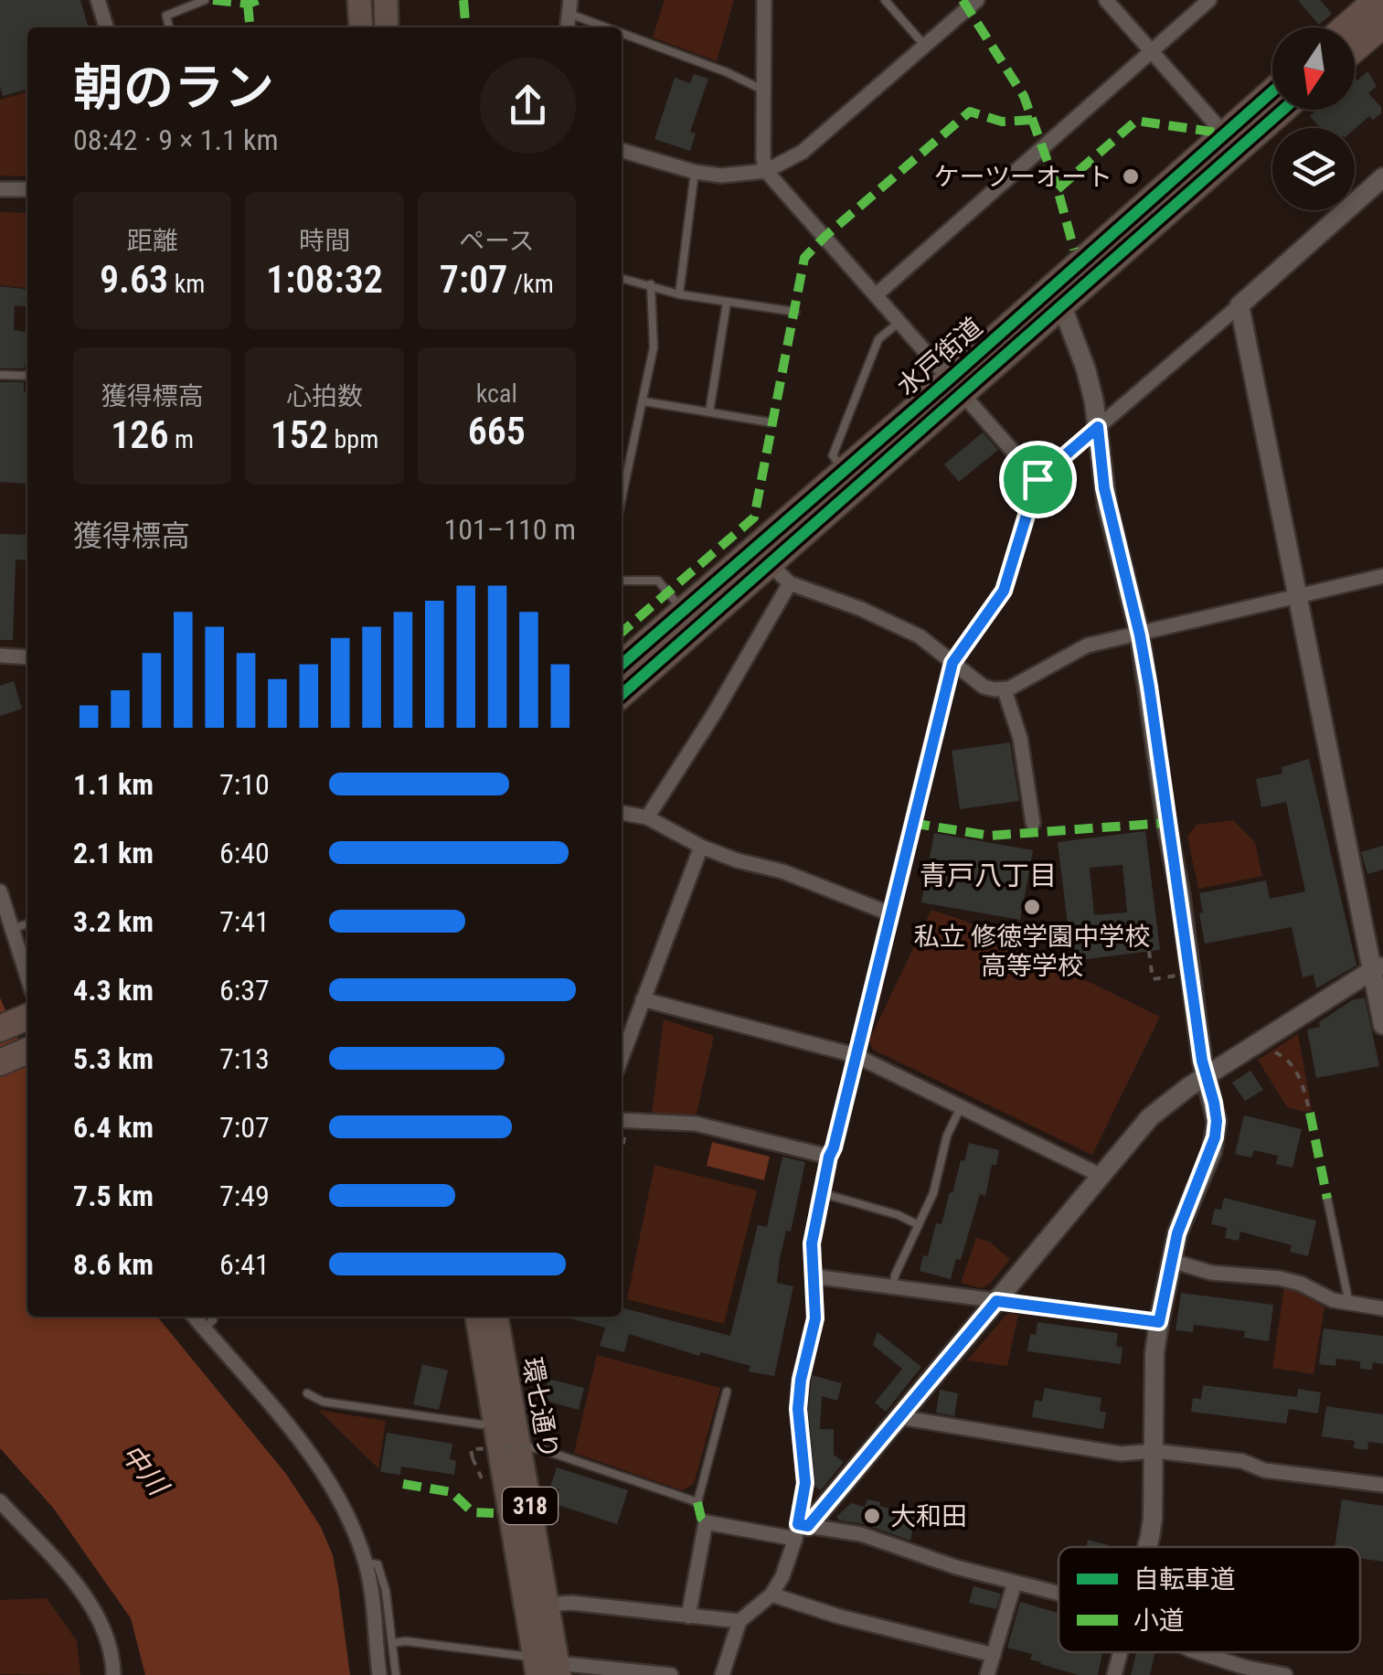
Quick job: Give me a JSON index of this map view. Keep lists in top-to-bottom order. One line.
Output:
{"streets":{"highway":["水戸街道"],"main road":["環七通り","318"]},"districts":["青戸八丁目"],"water":["中川"],"places":["ケーツーオート","私立 修徳学園中学校 高等学校","大和田"],"legend":["自転車道","小道"],"north":"bottom","page":{"heading":["朝のラン","08:42 · 9 × 1.1 km"],"stats":[["距離","9.63 km"],["時間","1:08:32"],["ペース","7:07 /km"],["獲得標高","126 m"],["心拍数","152 bpm"],["kcal","665"]],"chart":["獲得標高","101–110 m"],"list":[{"name":"1.1 km","note":"7:10"},{"name":"2.1 km","note":"6:40"},{"name":"3.2 km","note":"7:41"},{"name":"4.3 km","note":"6:37"},{"name":"5.3 km","note":"7:13"},{"name":"6.4 km","note":"7:07"},{"name":"7.5 km","note":"7:49"},{"name":"8.6 km","note":"6:41"}]}}
